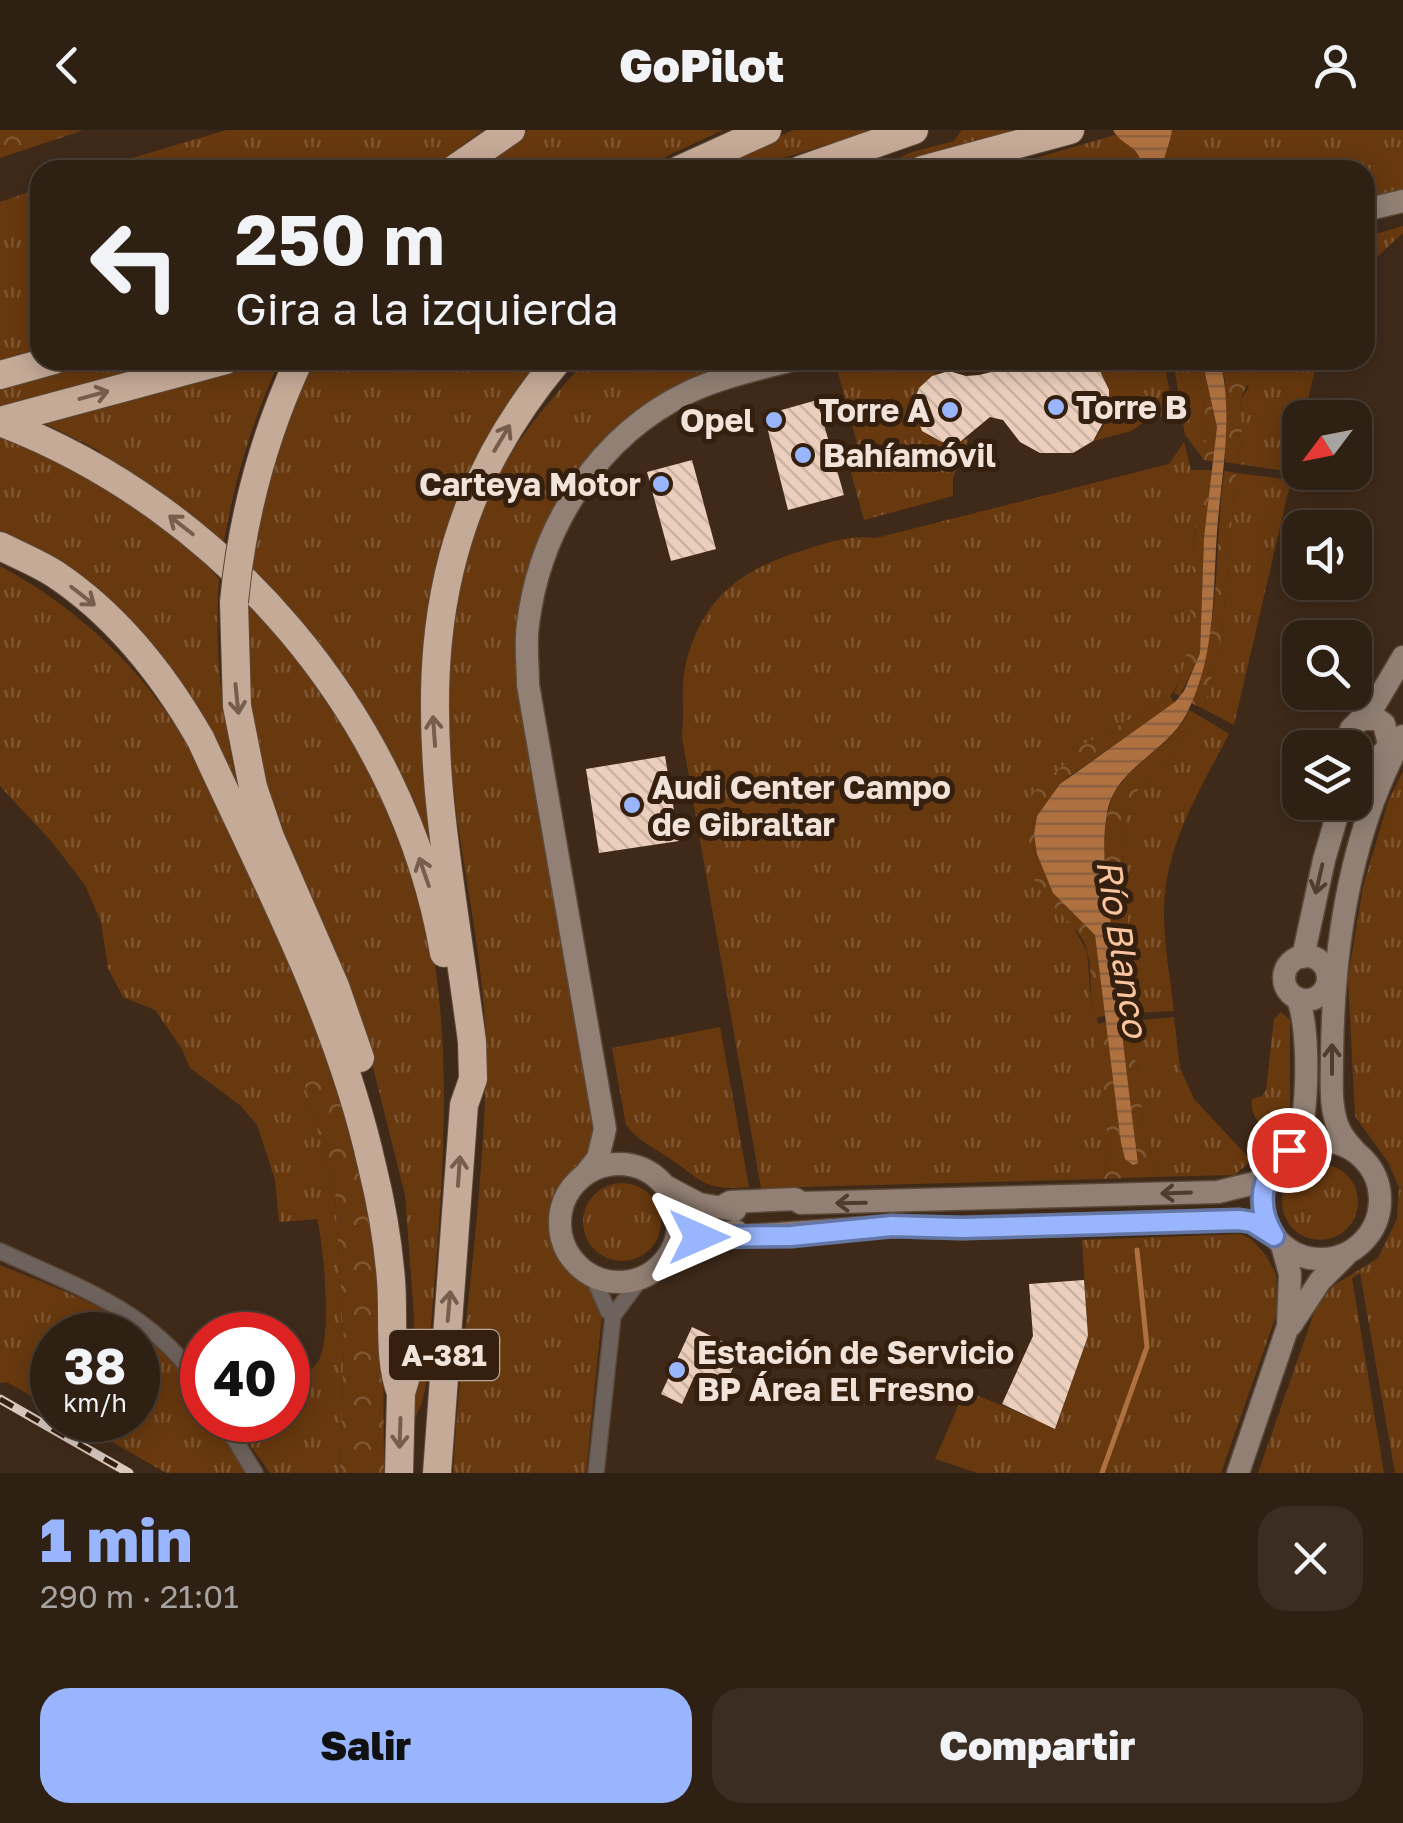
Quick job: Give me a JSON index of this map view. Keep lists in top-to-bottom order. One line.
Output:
{"streets":{"highway":["A-381"]},"water":["Río Blanco"],"places":["Torre B","Torre A","Opel","Bahíamóvil","Carteya Motor","Audi Center Campo de Gibraltar","Estación de Servicio BP Área El Fresno"],"north":"bottom left","page":{"header":"GoPilot","turn":["250 m","Gira a la izquierda"],"speed":"38 km/h","limit":"40","heading":["1 min","290 m · 21:01"],"buttons":["Salir","Compartir"]}}
